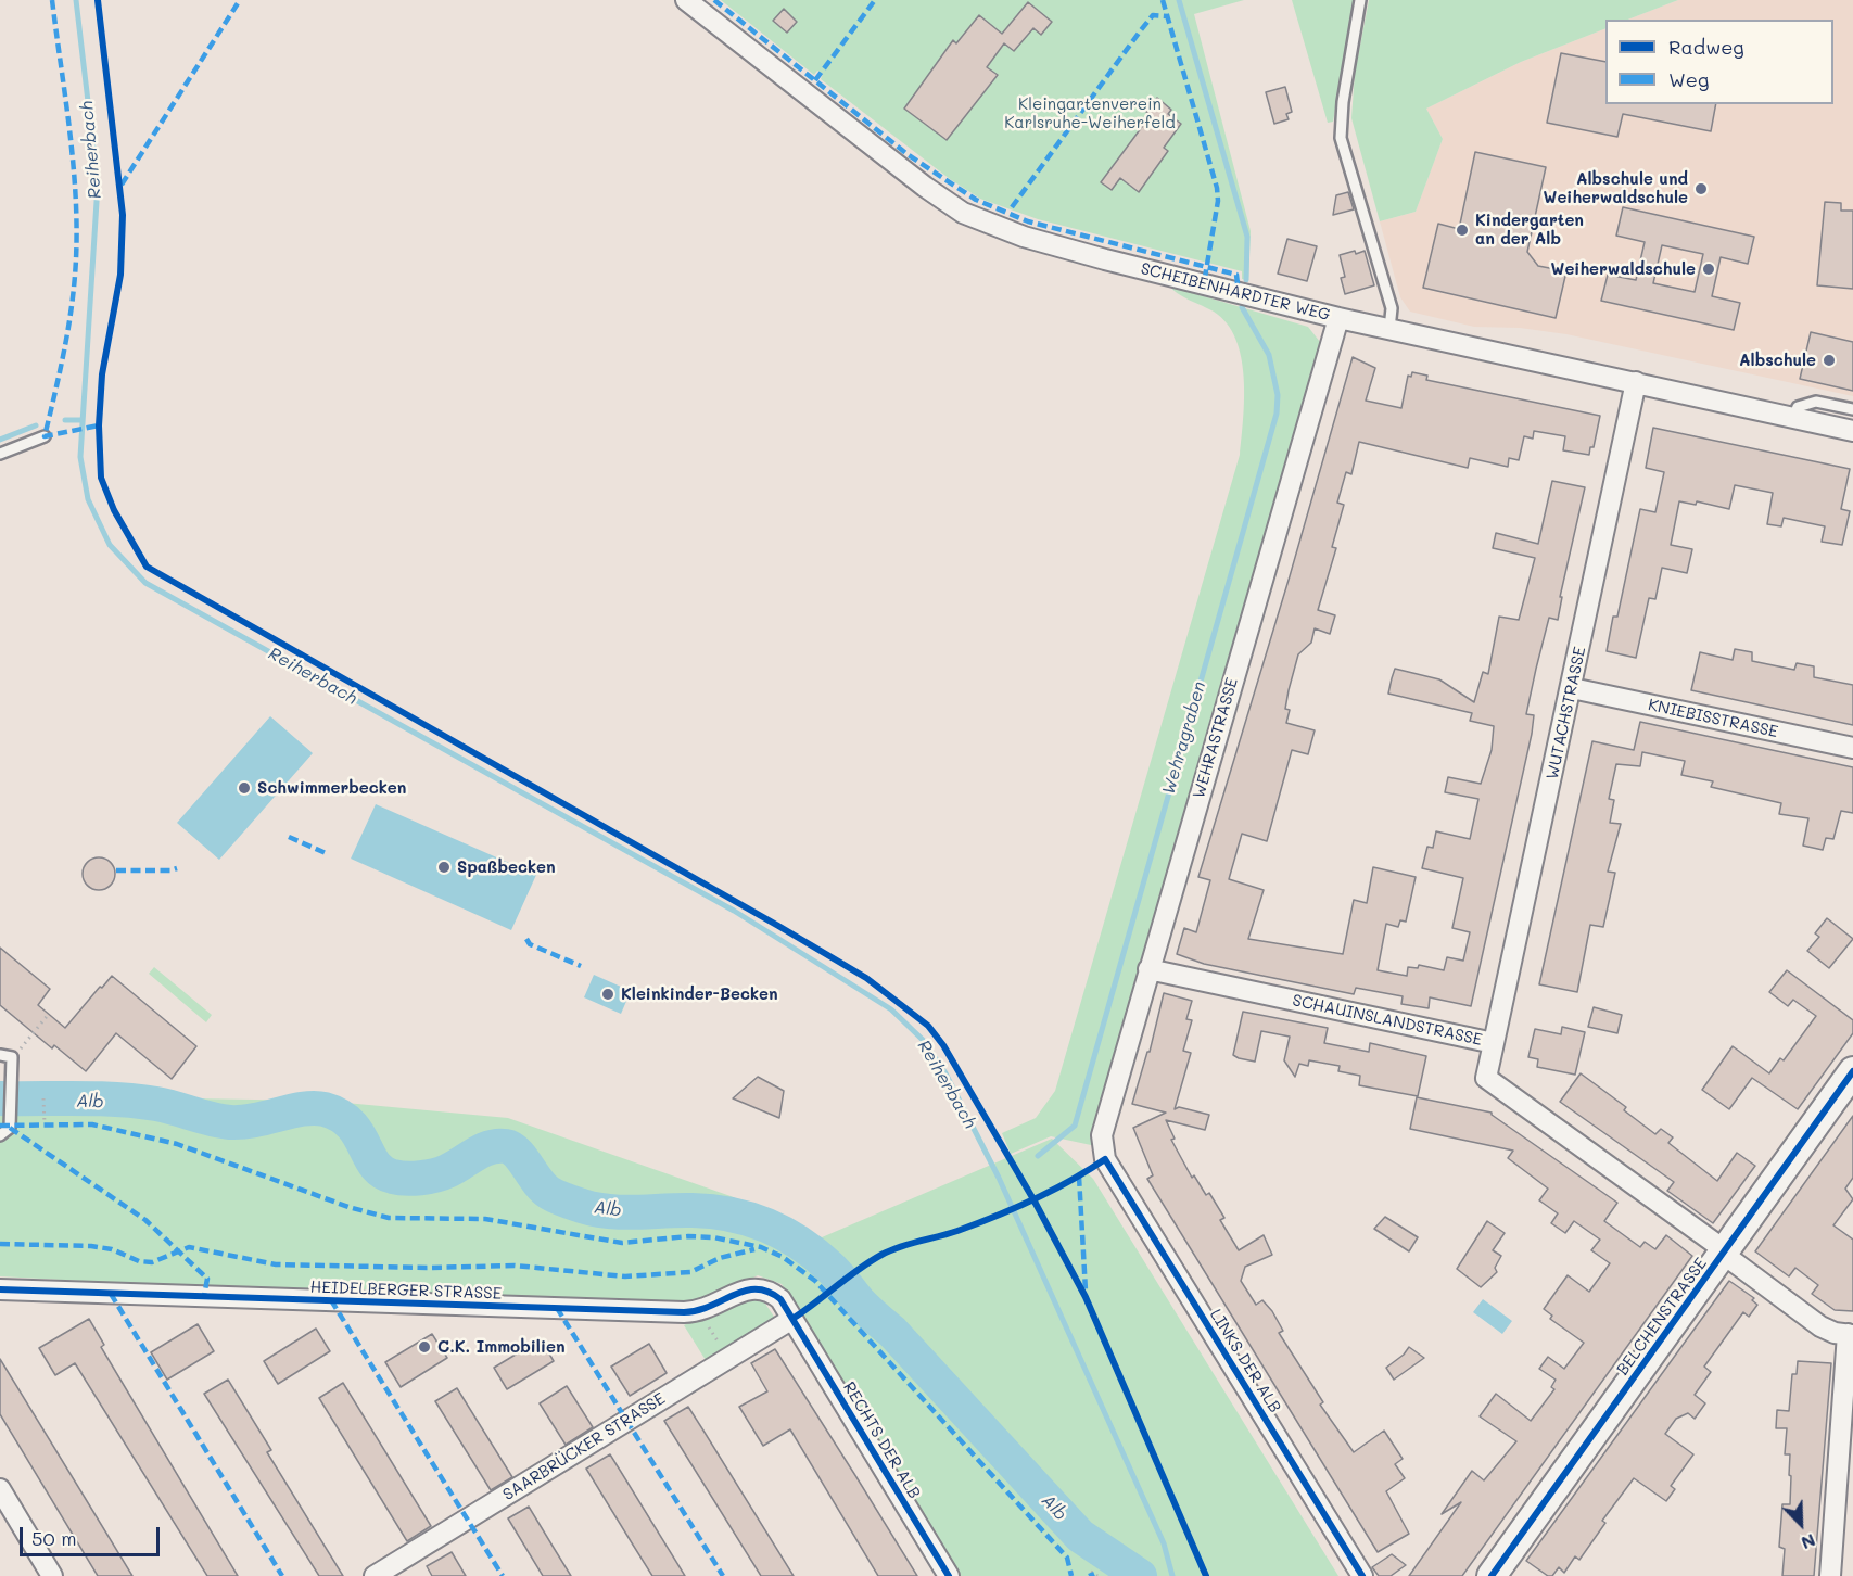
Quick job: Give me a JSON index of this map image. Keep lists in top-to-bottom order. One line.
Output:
{"streets":{"street":["SCHEIBENHARDTER WEG","WUTACHSTRASSE","KNIEBISSTRASSE","WEHRASTRASSE","SCHAUINSLANDSTRASSE","HEIDELBERGER STRASSE","BELCHENSTRASSE","LINKS DER ALB","RECHTS DER ALB","SAARBRÜCKER STRASSE"]},"crossings":[["SCHEIBENHARDTER WEG","WUTACHSTRASSE"],["SCHEIBENHARDTER WEG","WEHRASTRASSE"],["WUTACHSTRASSE","KNIEBISSTRASSE"],["WUTACHSTRASSE","SCHAUINSLANDSTRASSE"],["WEHRASTRASSE","SCHAUINSLANDSTRASSE"],["WEHRASTRASSE","LINKS DER ALB"],["SCHAUINSLANDSTRASSE","BELCHENSTRASSE"],["HEIDELBERGER STRASSE","RECHTS DER ALB"],["HEIDELBERGER STRASSE","SAARBRÜCKER STRASSE"],["RECHTS DER ALB","SAARBRÜCKER STRASSE"]],"water":["Reiherbach","Wehragraben","Alb"],"parks":["Kleingartenverein Karlsruhe-Weiherfeld"],"places":["Albschule und Weiherwaldschule","Kindergarten an der Alb","Weiherwaldschule","Albschule","Schwimmerbecken","Spaßbecken","Kleinkinder-Becken","C.K. Immobilien"],"legend":["Radweg","Weg"],"scale_bar":"50 m","north":"bottom right"}
